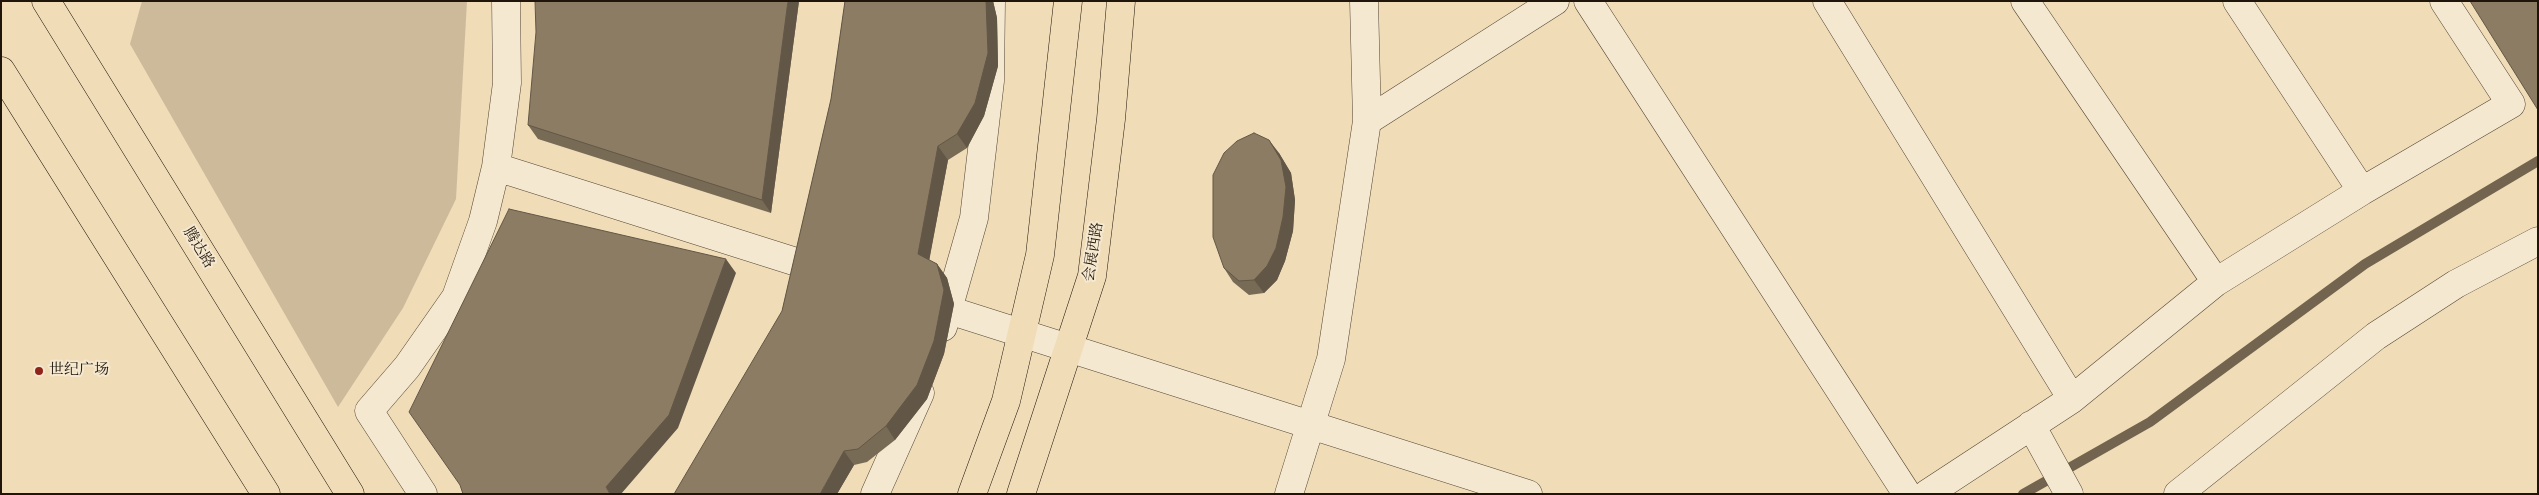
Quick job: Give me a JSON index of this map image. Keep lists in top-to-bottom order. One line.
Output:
{"streets":{"main road":["腾达路","会展西路"]},"places":["世纪广场"]}
